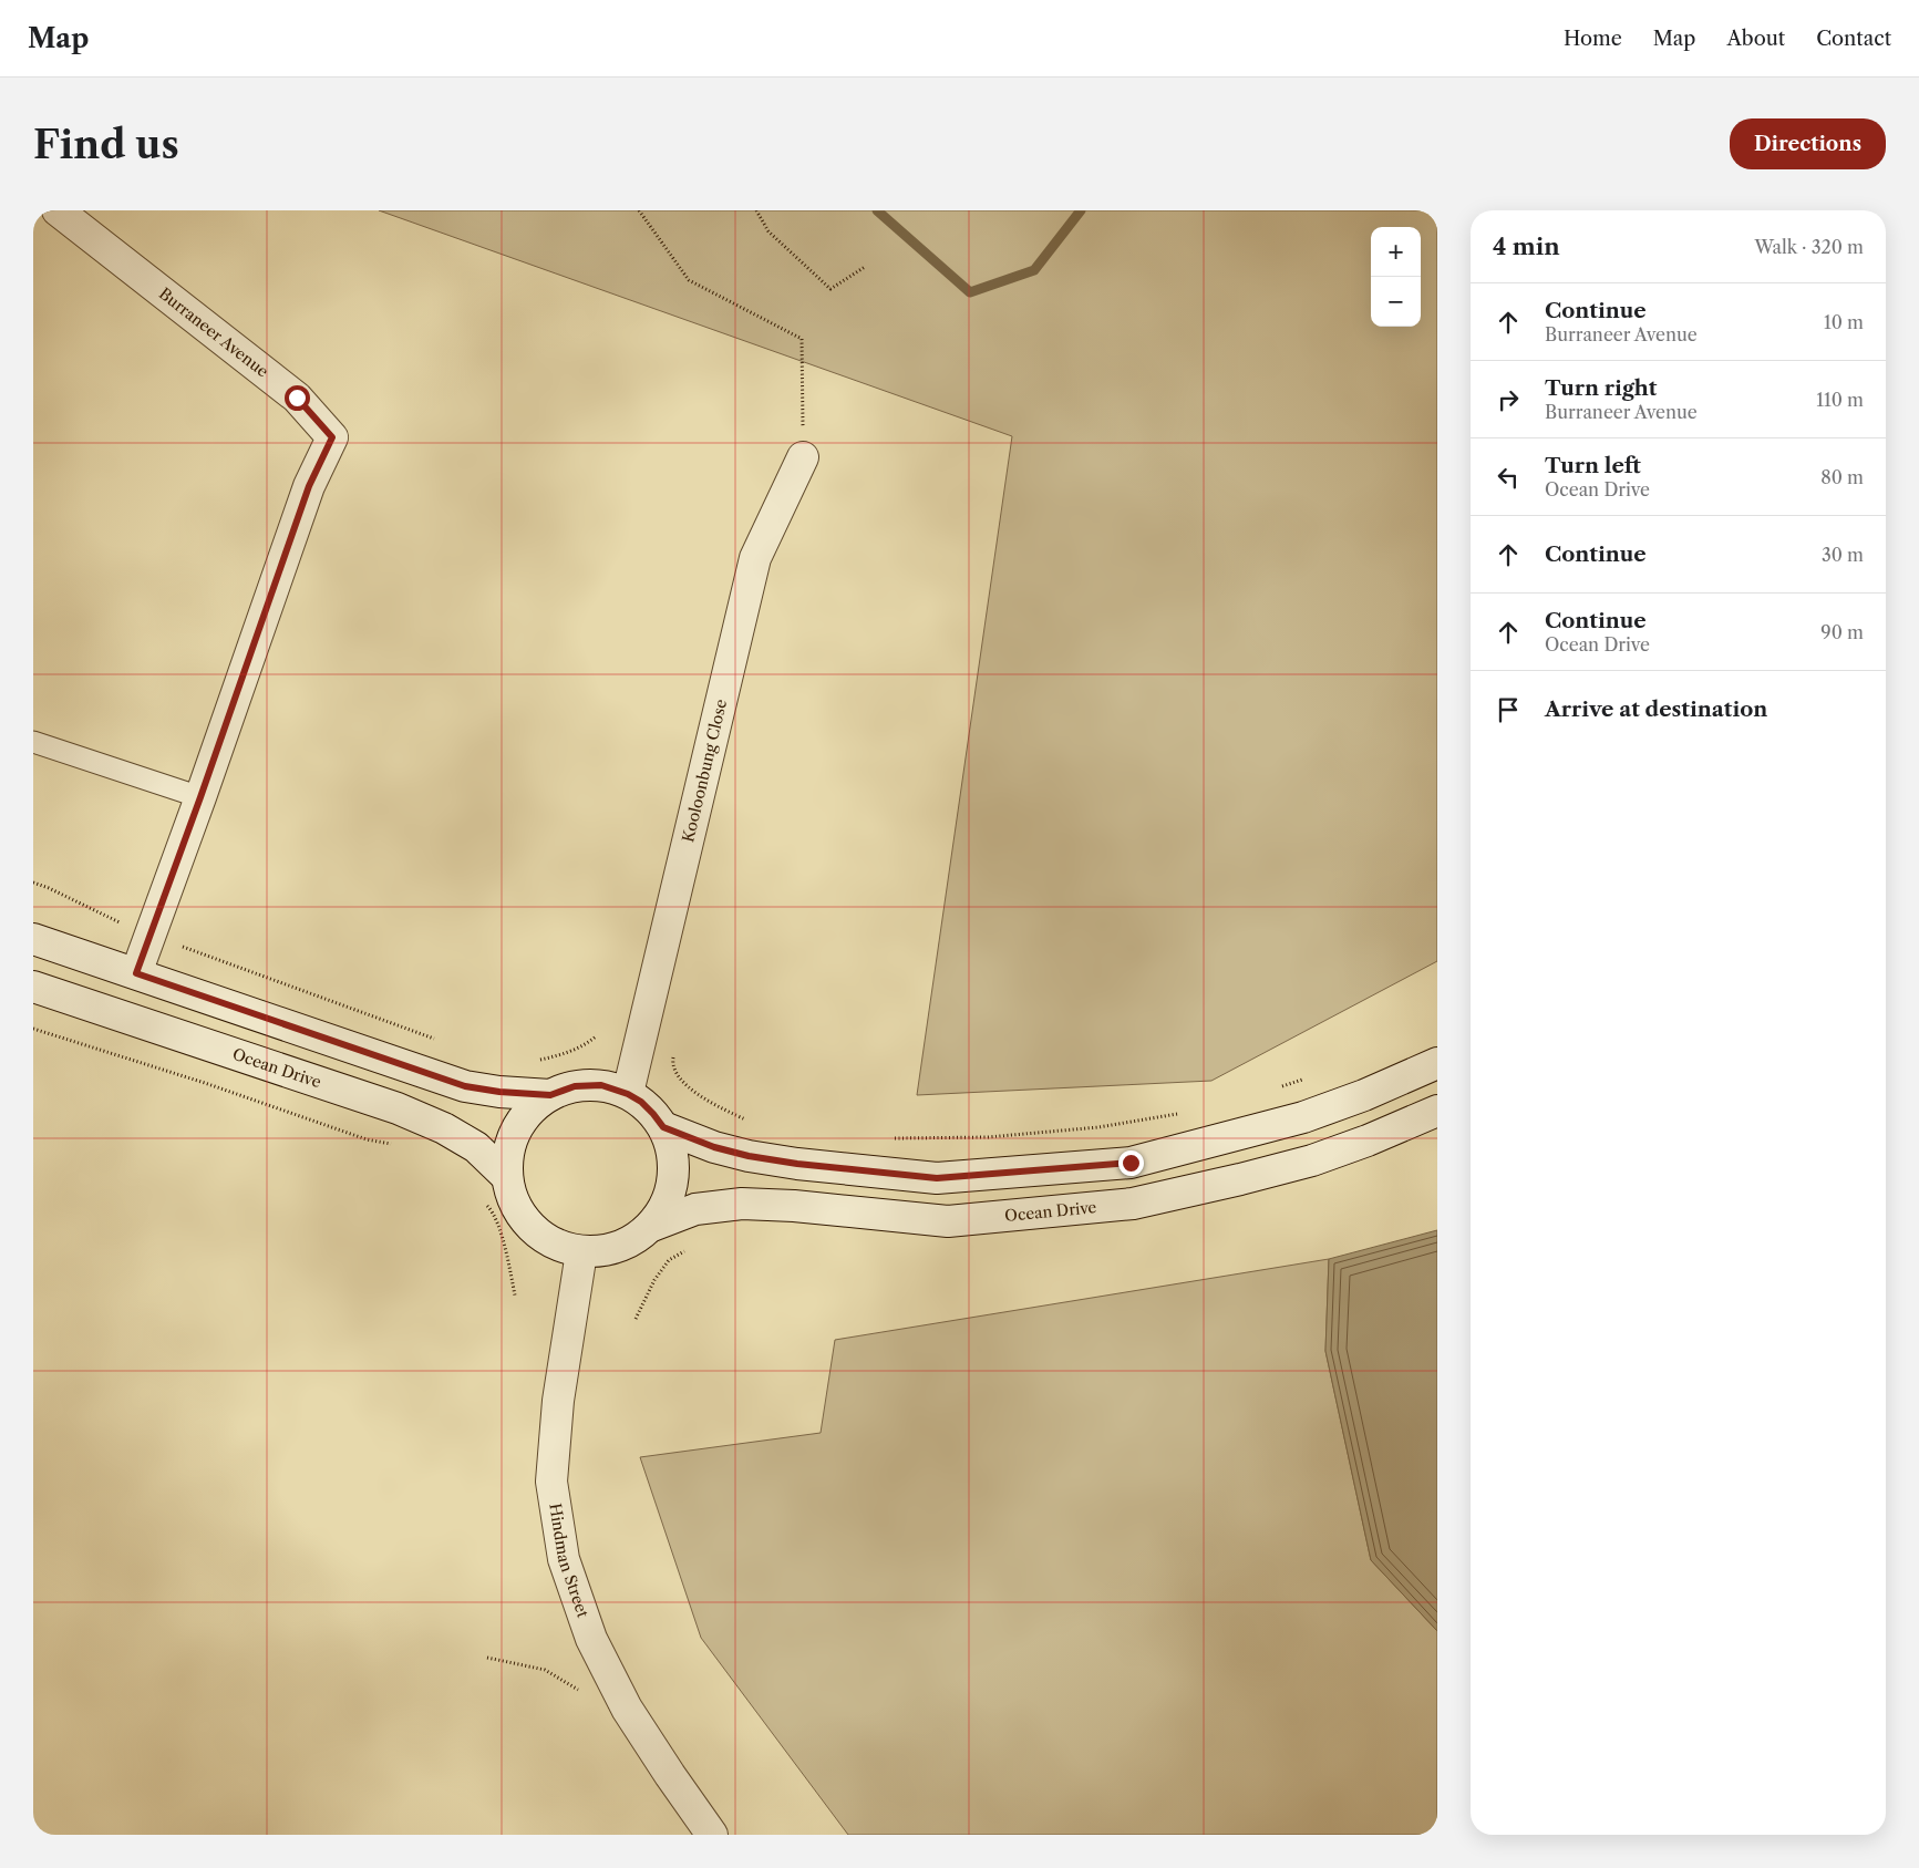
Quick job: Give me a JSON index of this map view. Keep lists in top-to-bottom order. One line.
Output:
{"streets":{"main road":["Burraneer Avenue","Kooloonbung Close","Ocean Drive","Hindman Street"]},"crossings":[["Kooloonbung Close","Ocean Drive"],["Kooloonbung Close","Hindman Street"],["Ocean Drive","Hindman Street"]],"page":{"header":"Map","nav":["Home","Map","About","Contact"],"buttons":"Directions","title":"Find us","heading":["4 min","Walk · 320 m"],"map_buttons":["+","−"],"list":[["Continue","Burraneer Avenue","10 m"],["Turn right","Burraneer Avenue","110 m"],["Turn left","Ocean Drive","80 m"],["Continue","30 m"],["Continue","Ocean Drive","90 m"],"Arrive at destination"]}}
